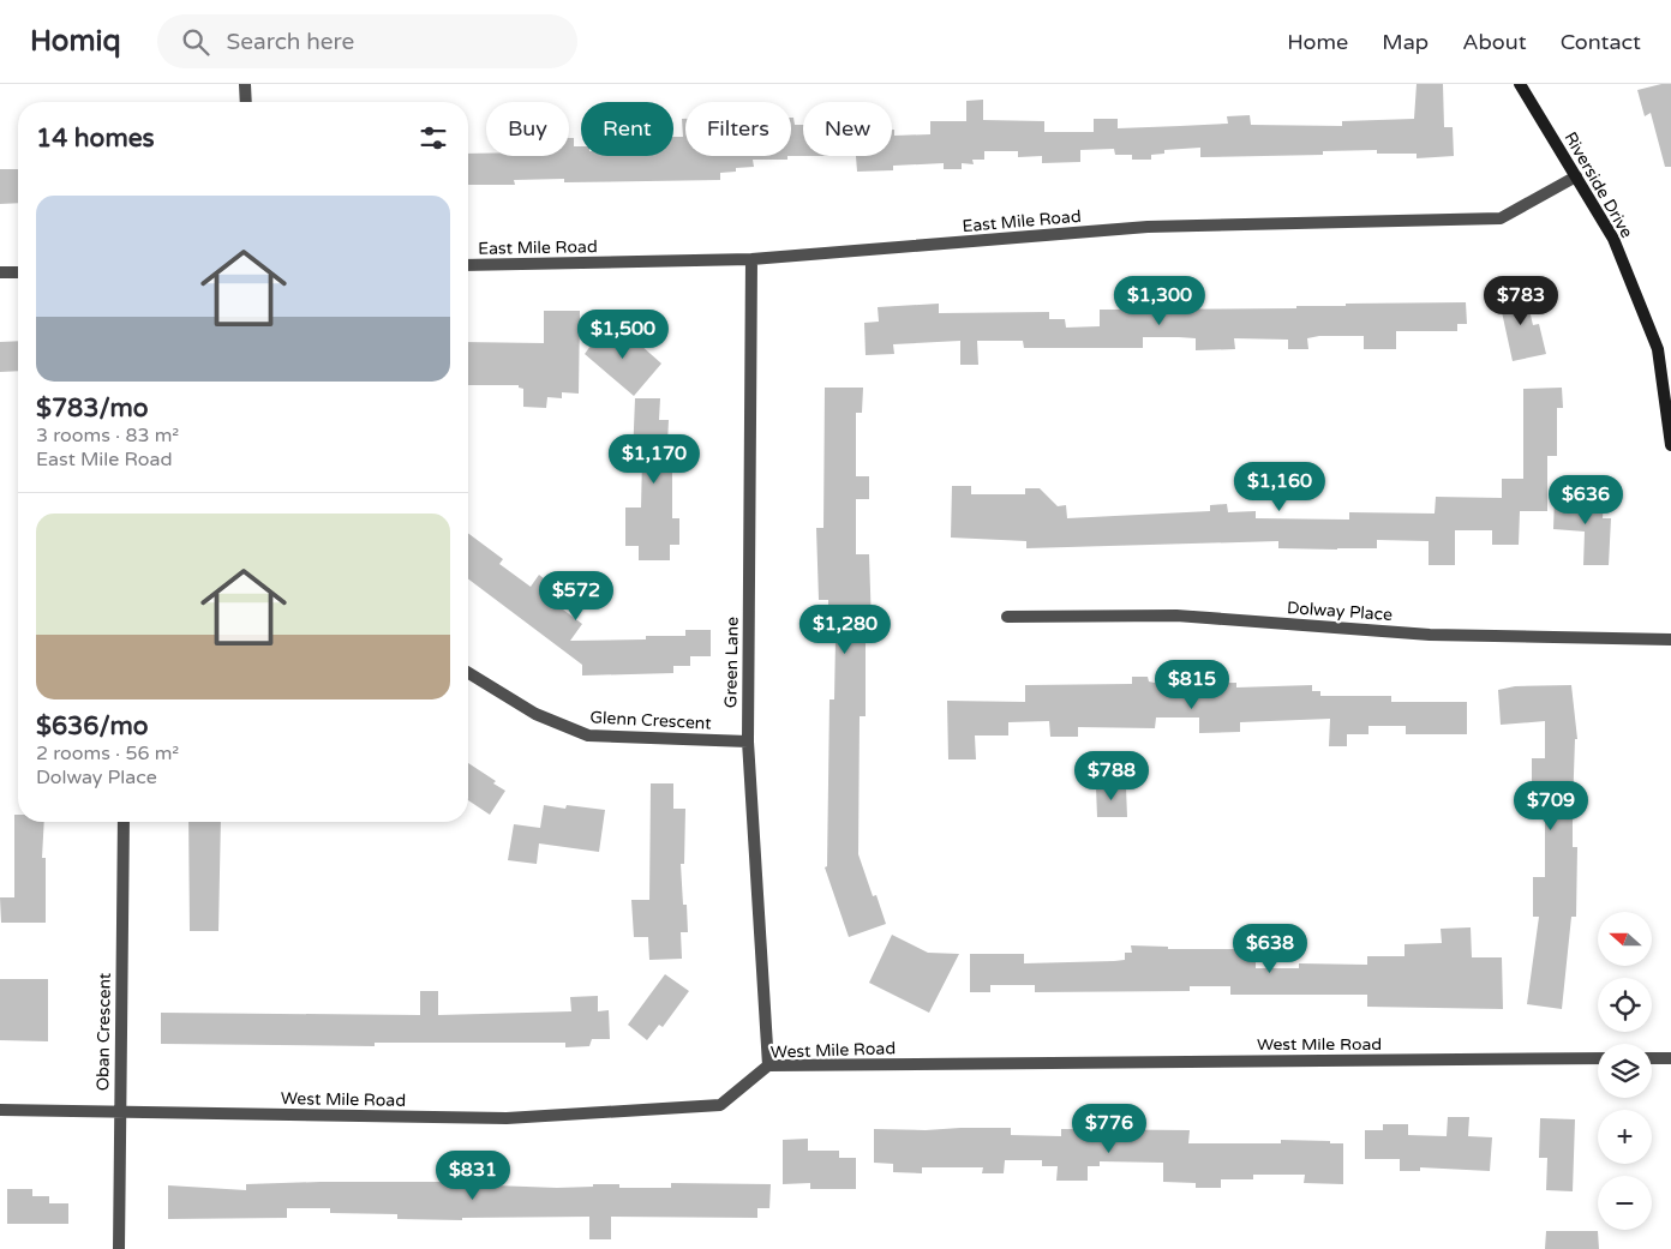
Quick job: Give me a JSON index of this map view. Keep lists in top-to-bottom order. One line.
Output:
{"streets":{"main road":["Riverside Drive"],"street":["East Mile Road","Dolway Place","Green Lane","Glenn Crescent","Oban Crescent","West Mile Road"]},"crossings":[["Riverside Drive","East Mile Road"],["East Mile Road","Green Lane"],["Green Lane","Glenn Crescent"],["Green Lane","West Mile Road"],["Oban Crescent","West Mile Road"]],"north":"left","page":{"header":"Homiq","search":"Search here","nav":["Home","Map","About","Contact"],"chip":["Buy","Rent","Filters","New"],"heading":"14 homes","list":[{"name":"$783/mo","note":"3 rooms · 83 m² · East Mile Road"},{"name":"$636/mo","note":"2 rooms · 56 m² · Dolway Place"}],"price":["$1,300","$783","$1,500","$1,170","$1,160","$636","$572","$1,280","$815","$788","$709","$638","$776","$831"],"map_buttons":["+","−"]}}
